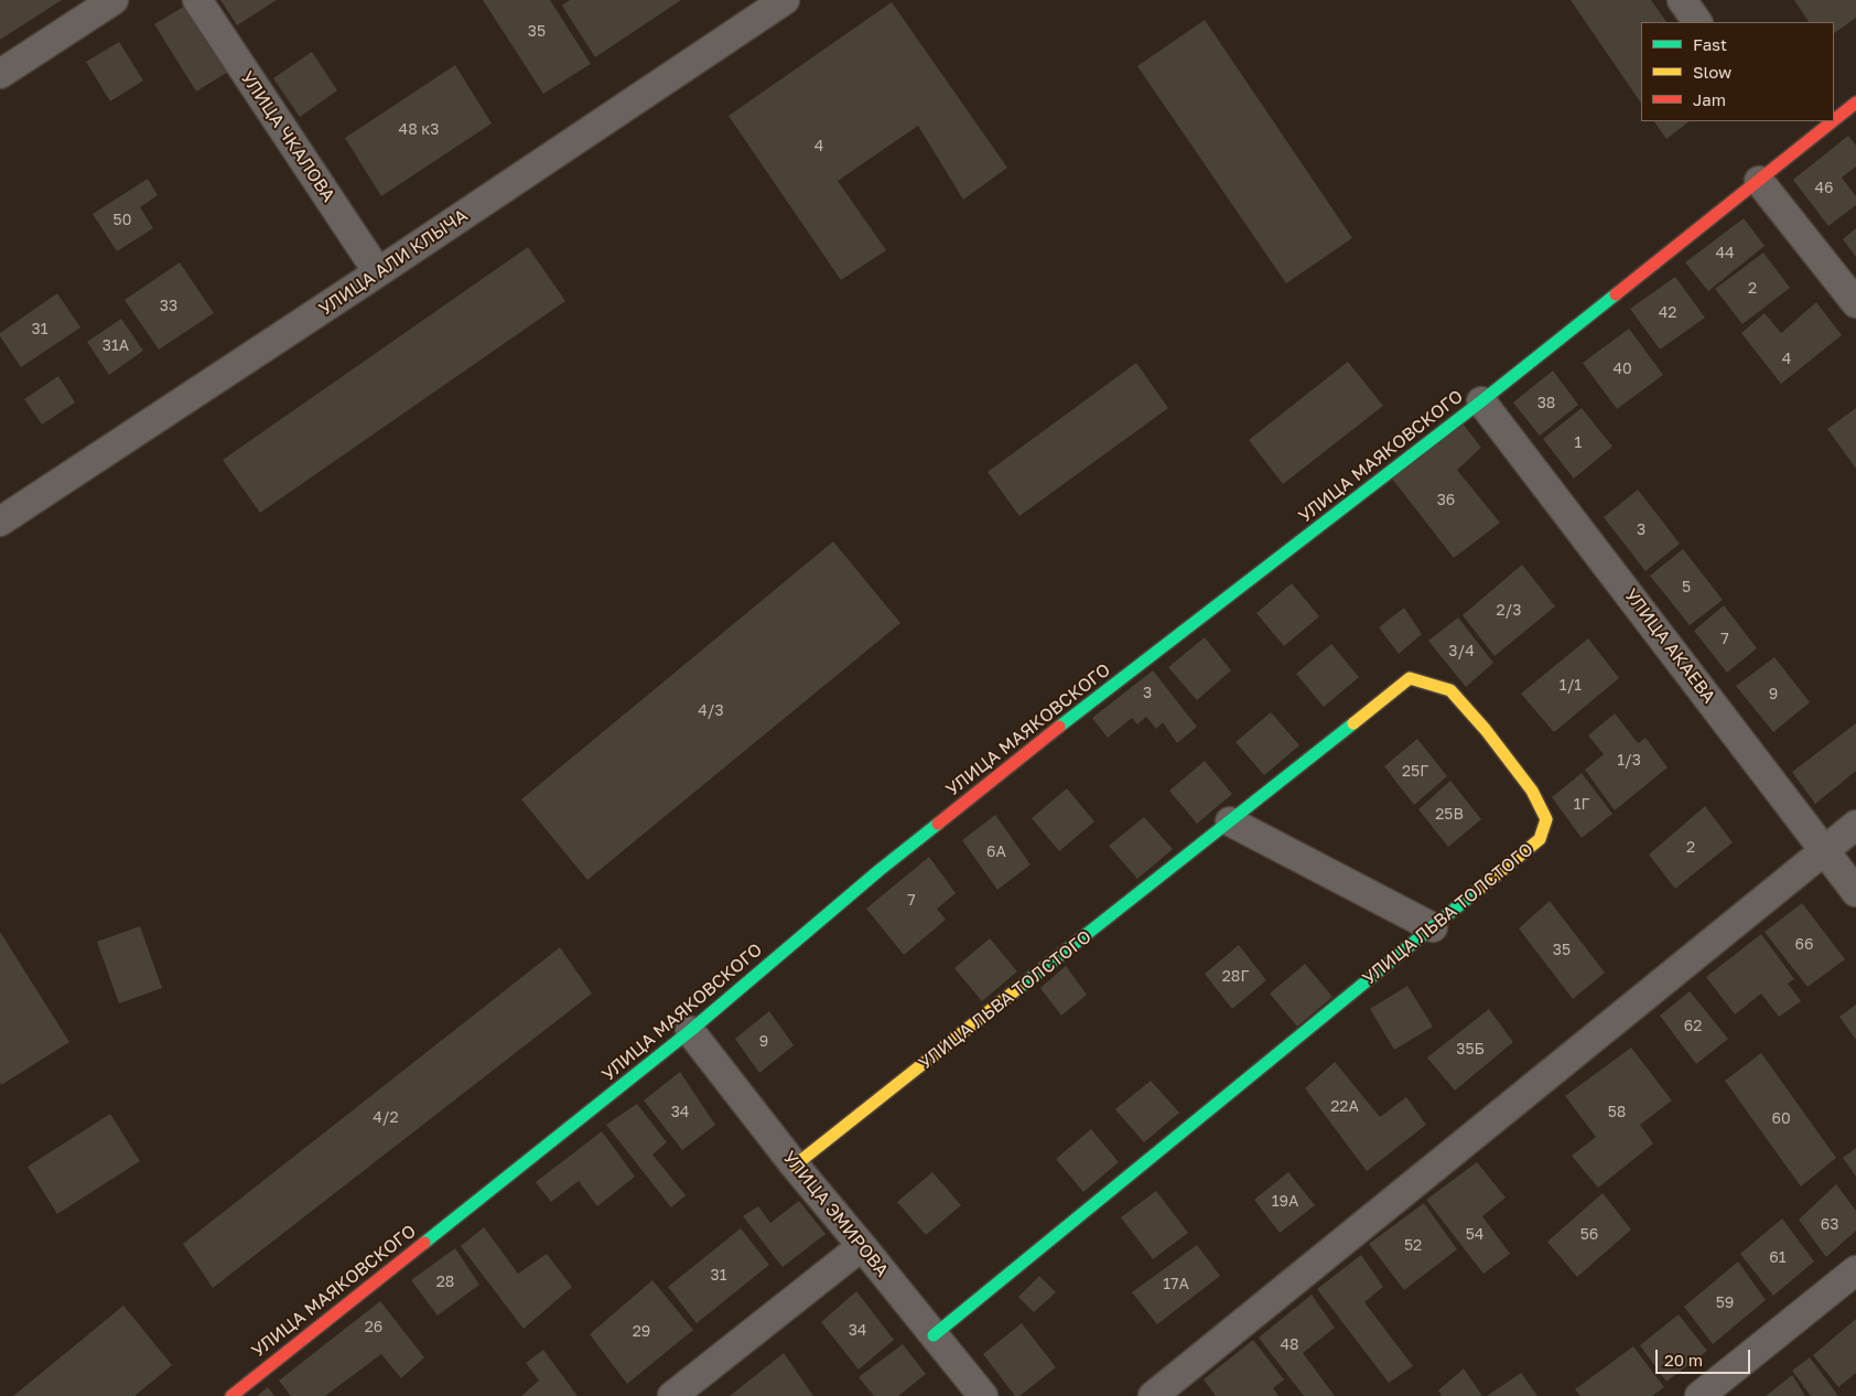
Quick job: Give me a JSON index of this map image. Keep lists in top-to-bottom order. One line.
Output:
{"streets":{"street":["УЛИЦА ЧКАЛОВА","УЛИЦА АЛИ КЛЫЧА","УЛИЦА МАЯКОВСКОГО","УЛИЦА АКАЕВА","УЛИЦА ЛЬВА ТОЛСТОГО","УЛИЦА ЭМИРОВА"]},"crossings":[["УЛИЦА ЧКАЛОВА","УЛИЦА АЛИ КЛЫЧА"],["УЛИЦА МАЯКОВСКОГО","УЛИЦА АКАЕВА"],["УЛИЦА МАЯКОВСКОГО","УЛИЦА ЭМИРОВА"],["УЛИЦА ЛЬВА ТОЛСТОГО","УЛИЦА ЭМИРОВА"]],"house_numbers":["35","48 к3","4","46","50","44","2","33","42","31","31А","4","40","38","1","36","3","5","2/3","7","3/4","1/1","3","9","4/3","1/3","25Г","1Г","25В","2","6А","7","66","35","28Г","62","9","35Б","22А","34","58","4/2","60","19А","63","54","56","52","61","31","28","17А","59","26","34","29","48"],"legend":["Fast","Slow","Jam"],"scale_bar":"20 m"}
